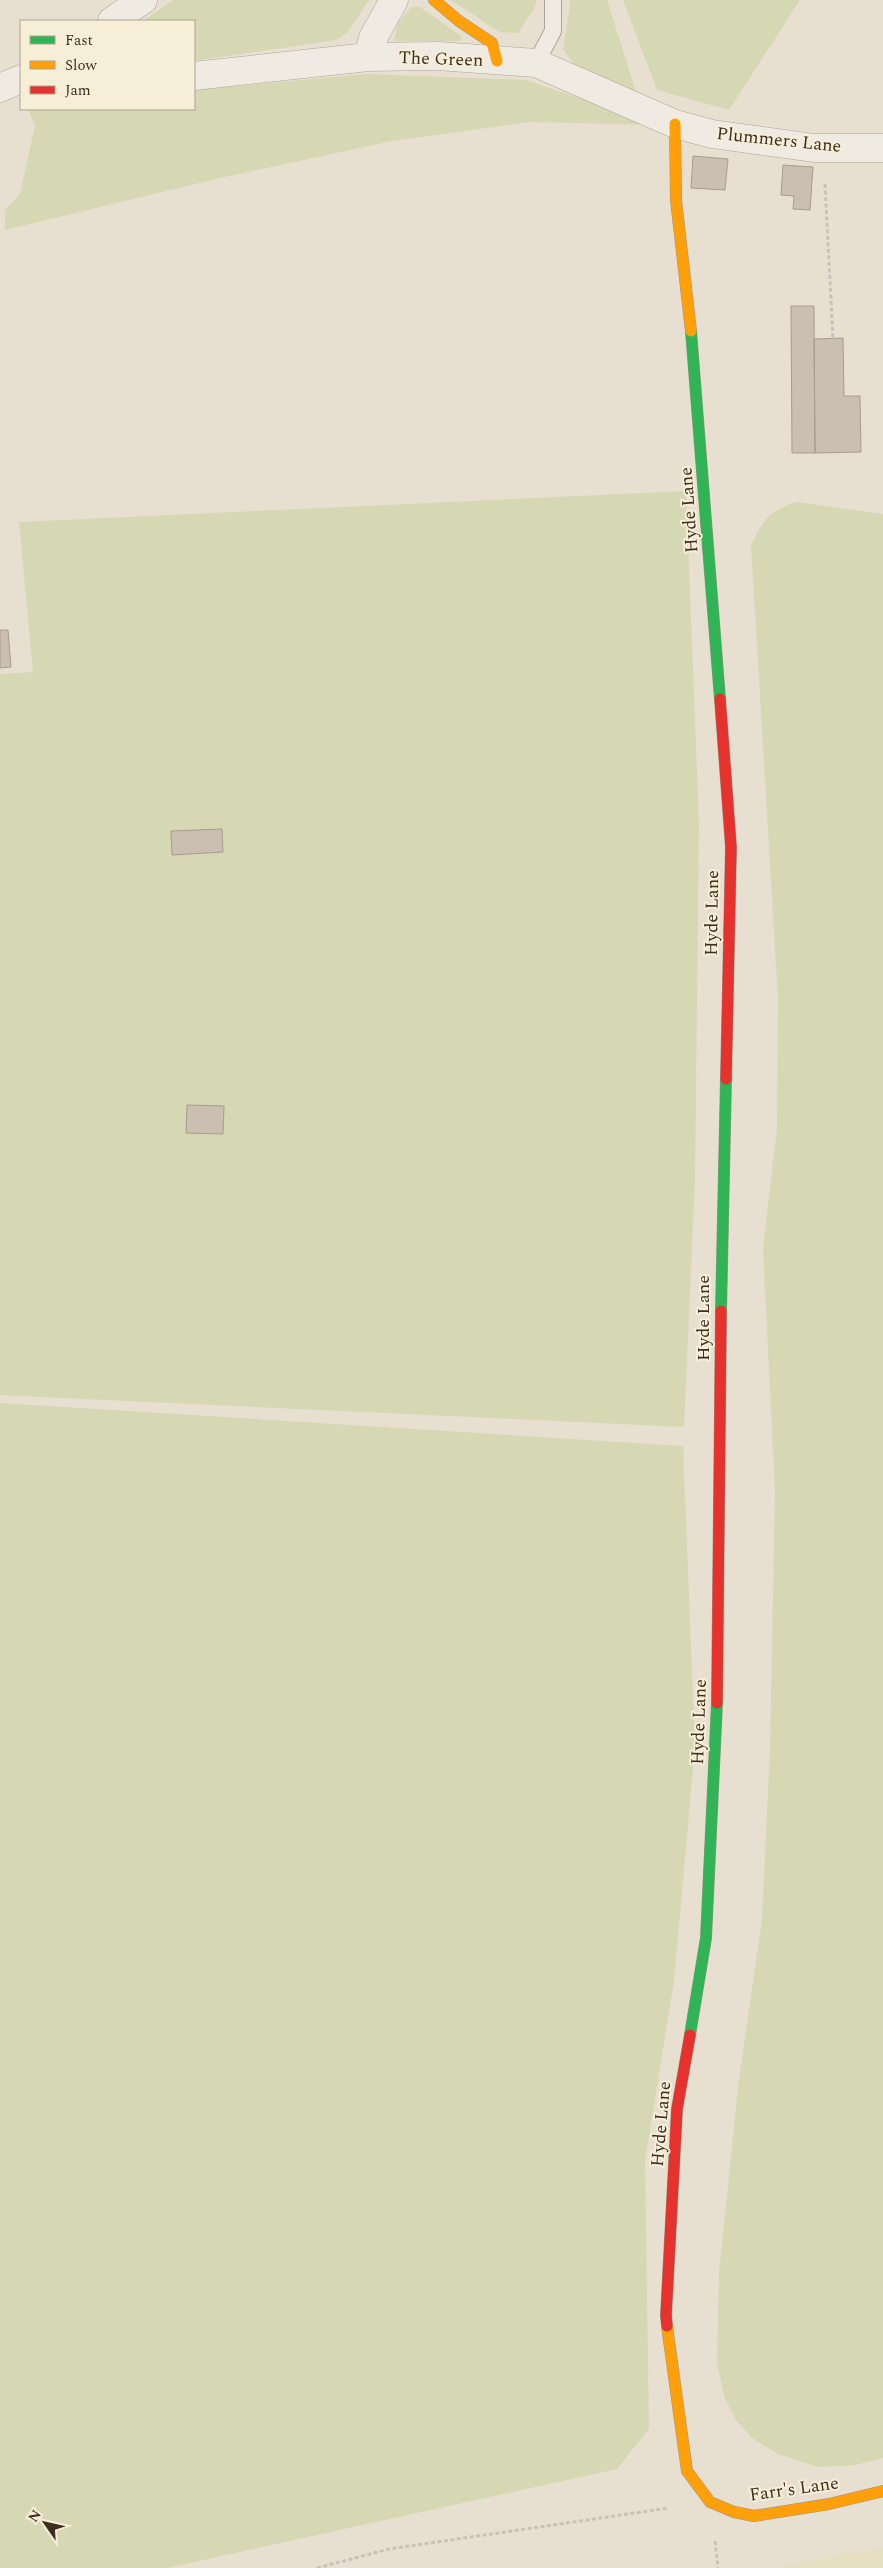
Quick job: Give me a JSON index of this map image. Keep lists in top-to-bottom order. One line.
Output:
{"streets":{"street":["The Green","Plummers Lane","Hyde Lane","Farr's Lane"]},"crossings":[["The Green","Plummers Lane"],["The Green","Hyde Lane"],["Plummers Lane","Hyde Lane"],["Hyde Lane","Farr's Lane"]],"legend":["Fast","Slow","Jam"],"north":"top left"}
